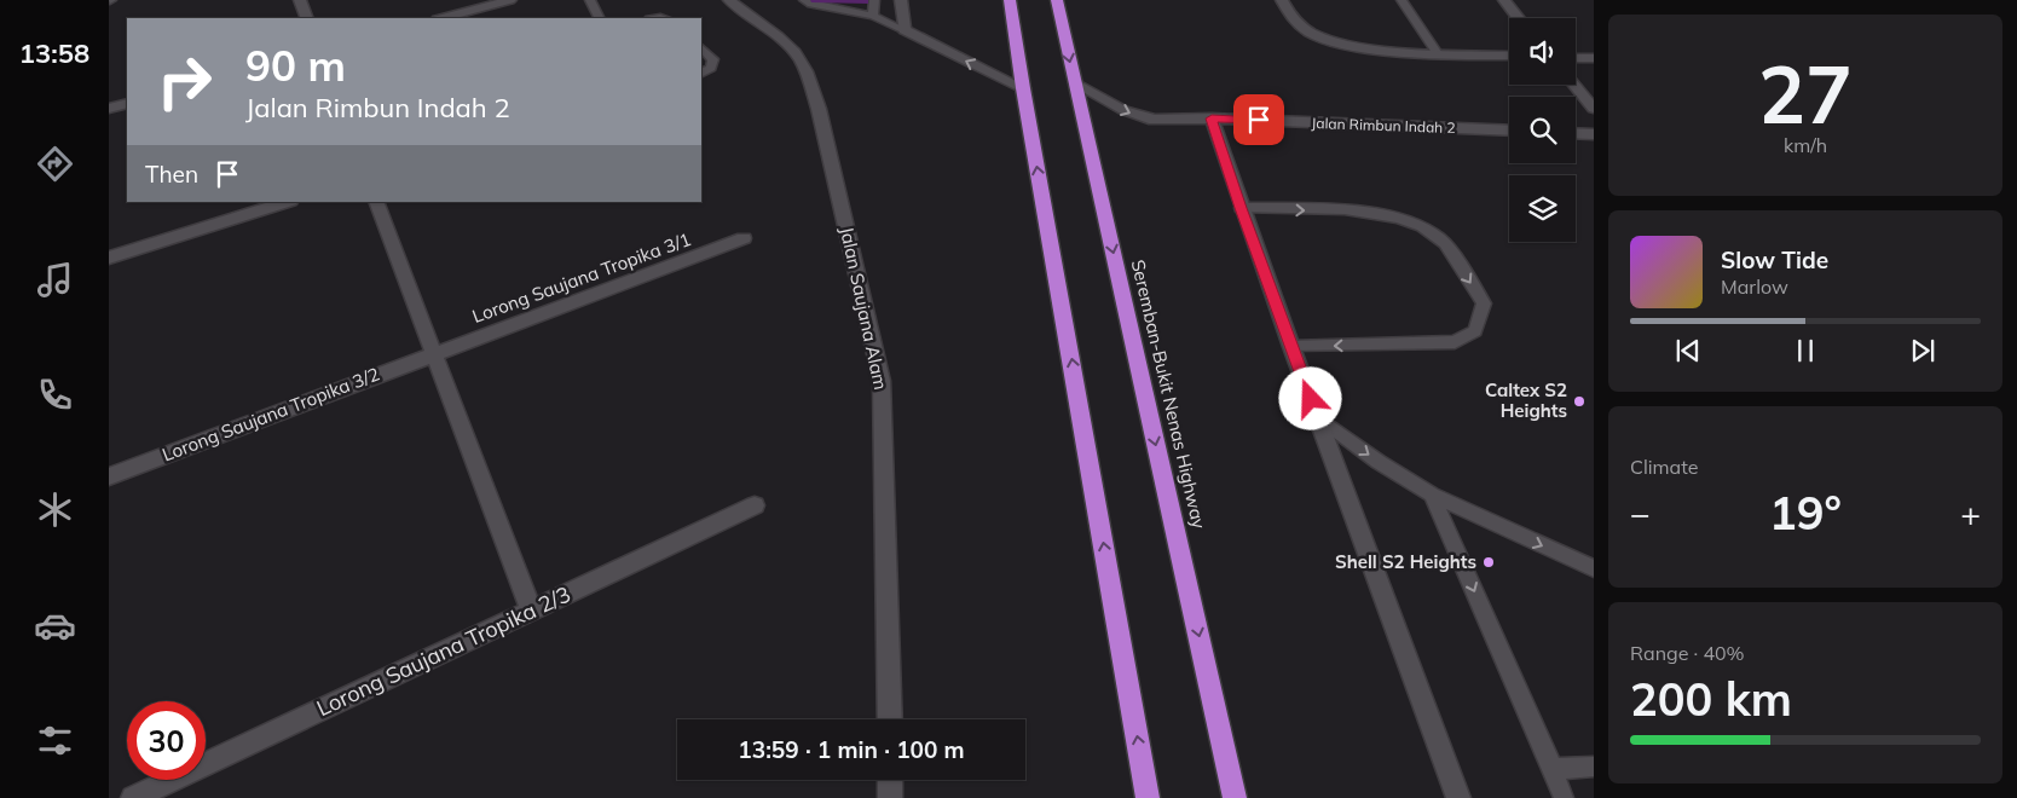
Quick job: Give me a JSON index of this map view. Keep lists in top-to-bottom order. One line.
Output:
{"streets":{"highway":["Seremban-Bukit Nenas Highway"],"street":["Jalan Rimbun Indah 2","Lorong Saujana Tropika 3/1","Jalan Saujana Alam","Lorong Saujana Tropika 3/2","Lorong Saujana Tropika 2/3"]},"crossings":[["Jalan Rimbun Indah 2","Seremban-Bukit Nenas Highway"],["Lorong Saujana Tropika 3/1","Lorong Saujana Tropika 3/2"]],"places":["Caltex S2 Heights","Shell S2 Heights"],"page":{"tabs":"13:58","tile":[["27","km/h"],"Climate",["Range · 40%","200 km"]],"turn":["90 m","Jalan Rimbun Indah 2"],"then":"Then","song":["Slow Tide","Marlow"],"heat":["−","19°","+"],"limit":"30","trip":"13:59 · 1 min · 100 m"}}
